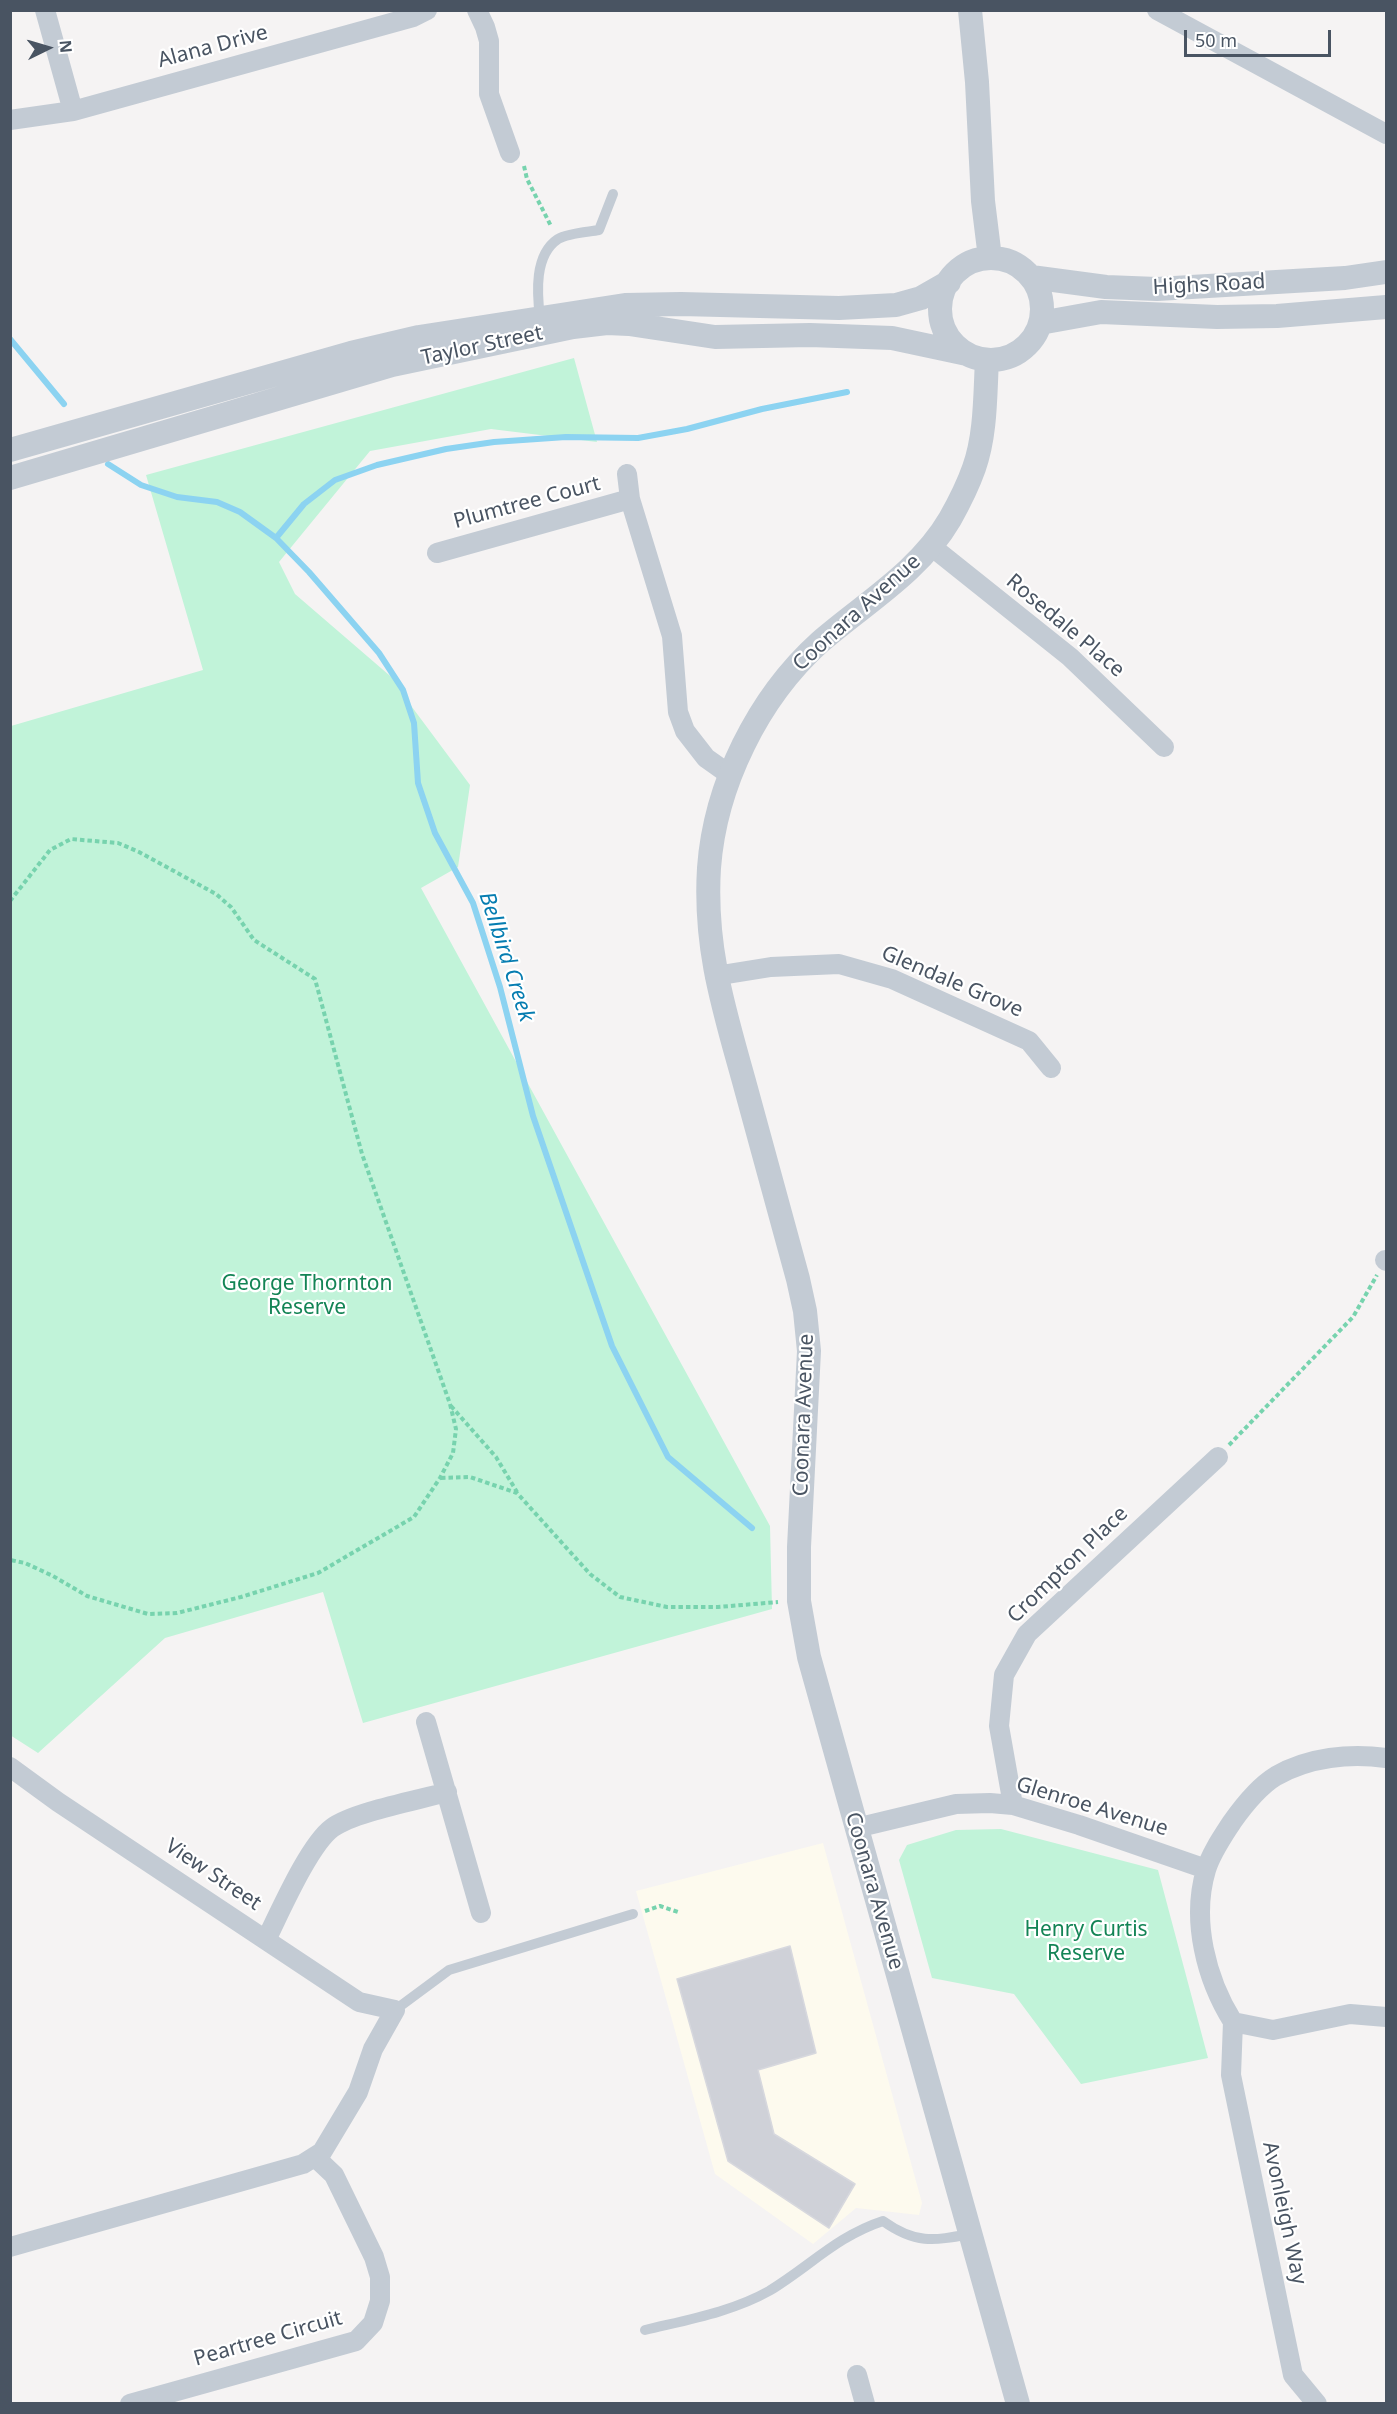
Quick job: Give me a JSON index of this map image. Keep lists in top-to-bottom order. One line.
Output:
{"streets":{"street":["Alana Drive","Highs Road","Taylor Street","Plumtree Court","Coonara Avenue","Rosedale Place","Glendale Grove","Crompton Place","Glenroe Avenue","View Street","Avonleigh Way","Peartree Circuit"]},"crossings":[["Highs Road","Taylor Street"],["Highs Road","Coonara Avenue"],["Taylor Street","Coonara Avenue"],["Plumtree Court","Coonara Avenue"],["Coonara Avenue","Rosedale Place"],["Coonara Avenue","Glendale Grove"],["Coonara Avenue","Glenroe Avenue"],["Crompton Place","Glenroe Avenue"]],"water":["Bellbird Creek"],"parks":["George Thornton Reserve","Henry Curtis Reserve"],"scale_bar":"50 m","north":"right"}
